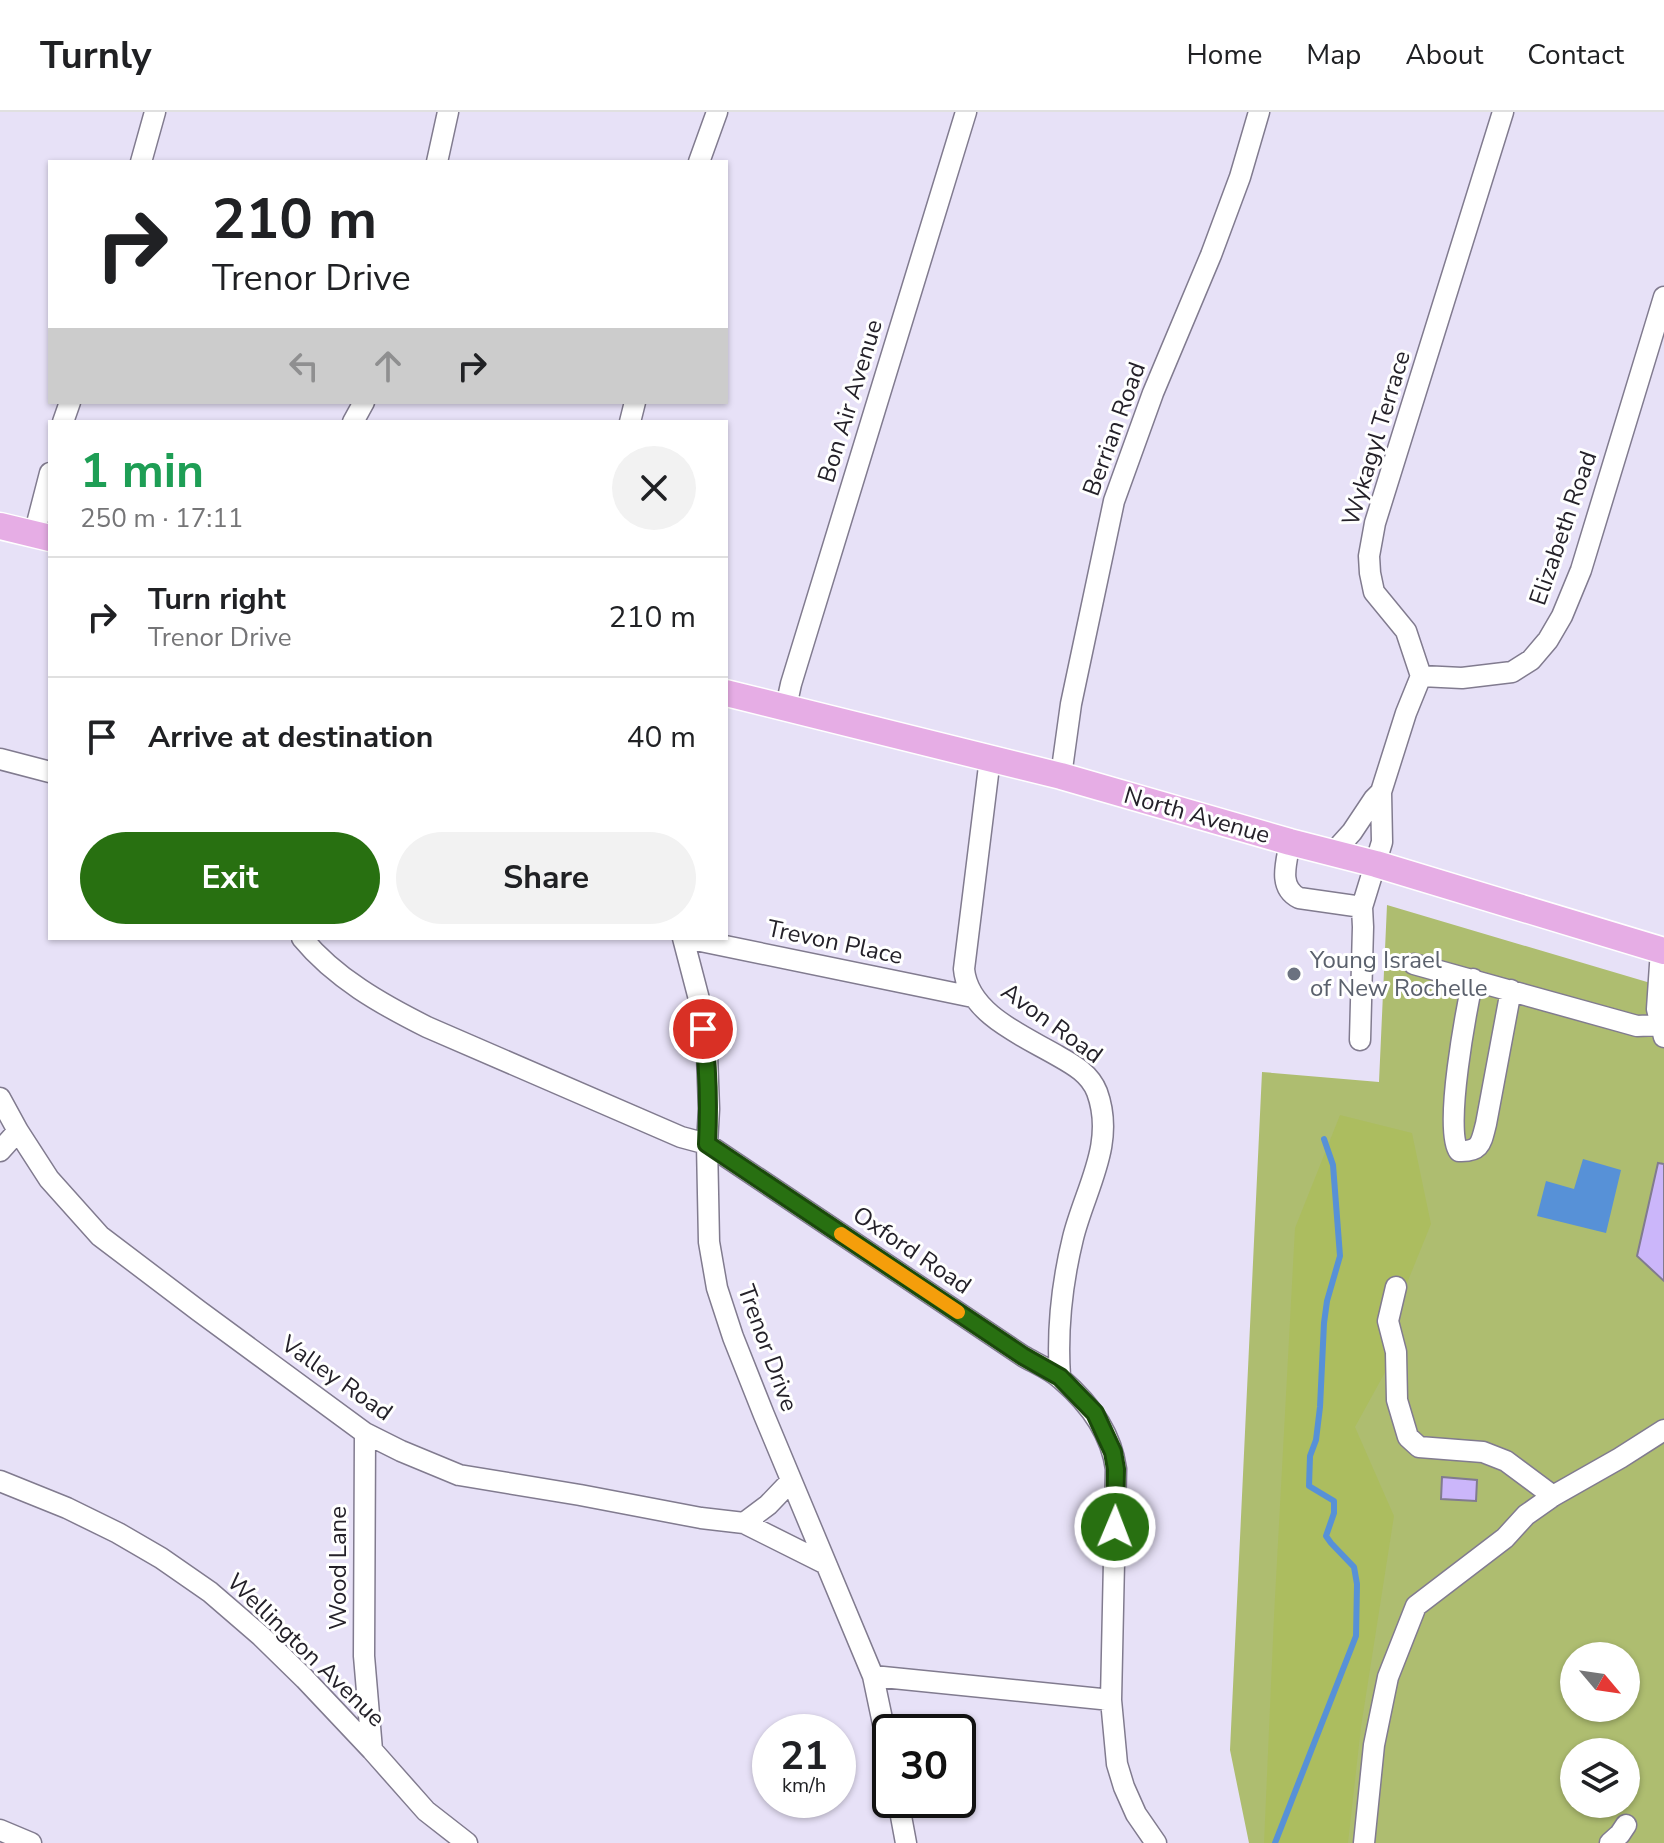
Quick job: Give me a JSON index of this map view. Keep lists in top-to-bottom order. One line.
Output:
{"streets":{"main road":["North Avenue"],"street":["Bon Air Avenue","Berrian Road","Wykagyl Terrace","Elizabeth Road","Trevon Place","Avon Road","Oxford Road","Trenor Drive","Valley Road","Wood Lane","Wellington Avenue"]},"crossings":[["Bon Air Avenue","North Avenue"],["Berrian Road","North Avenue"],["Wykagyl Terrace","Elizabeth Road"],["North Avenue","Avon Road"],["Trevon Place","Avon Road"],["Avon Road","Oxford Road"],["Oxford Road","Trenor Drive"],["Trenor Drive","Valley Road"],["Valley Road","Wood Lane"],["Wood Lane","Wellington Avenue"]],"places":["Young Israel of New Rochelle"],"north":"bottom right","page":{"header":"Turnly","nav":["Home","Map","About","Contact"],"turn":["210 m","Trenor Drive"],"heading":["1 min","250 m · 17:11"],"list":[{"name":"Turn right","note":"Trenor Drive","value":"210 m"},{"name":"Arrive at destination","value":"40 m"}],"buttons":["Exit","Share"],"speed":"21 km/h","limit":"30"}}
